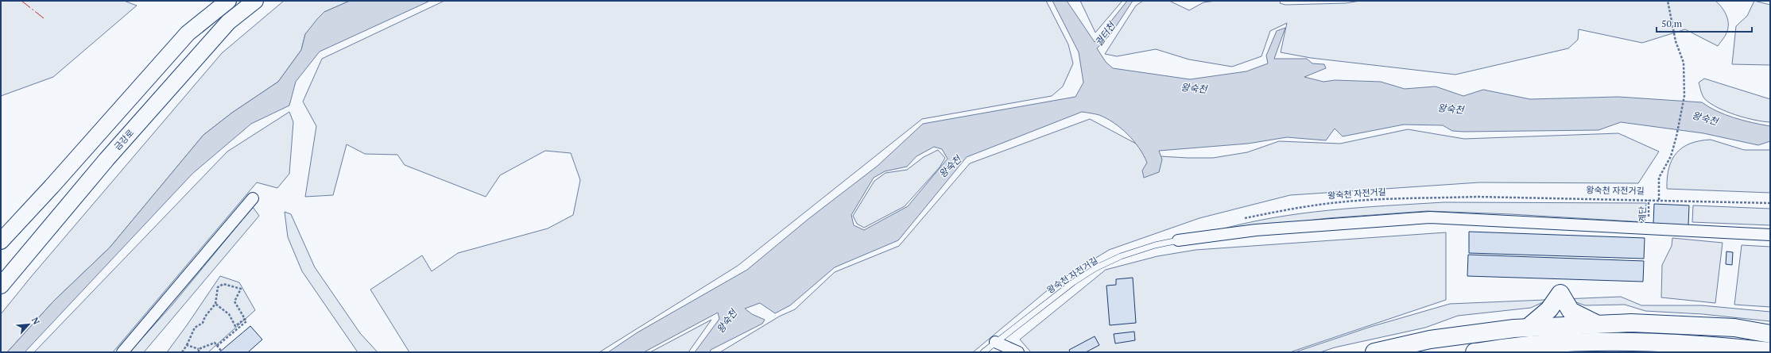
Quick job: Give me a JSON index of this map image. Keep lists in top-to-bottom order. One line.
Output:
{"streets":{"main road":["금강로"],"lane":["왕숙천 자전거길"],"path":["계단"]},"crossings":[["왕숙천 자전거길","계단"]],"water":["궐터천","왕숙천"],"scale_bar":"50 m","north":"top right"}
